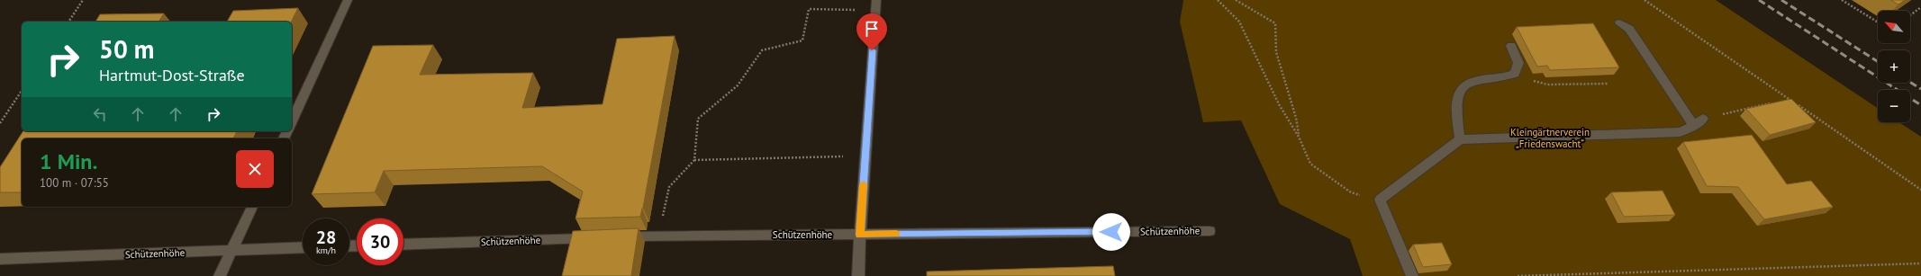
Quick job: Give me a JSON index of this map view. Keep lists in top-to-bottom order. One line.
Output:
{"streets":{"street":["Schützenhöhe"]},"parks":["Kleingärtnerverein „Friedenswacht“"],"north":"top left","page":{"map_buttons":["+","−"],"turn":["50 m","Hartmut-Dost-Straße"],"heading":["1 Min.","100 m · 07:55"],"speed":"28 km/h","limit":"30"}}
